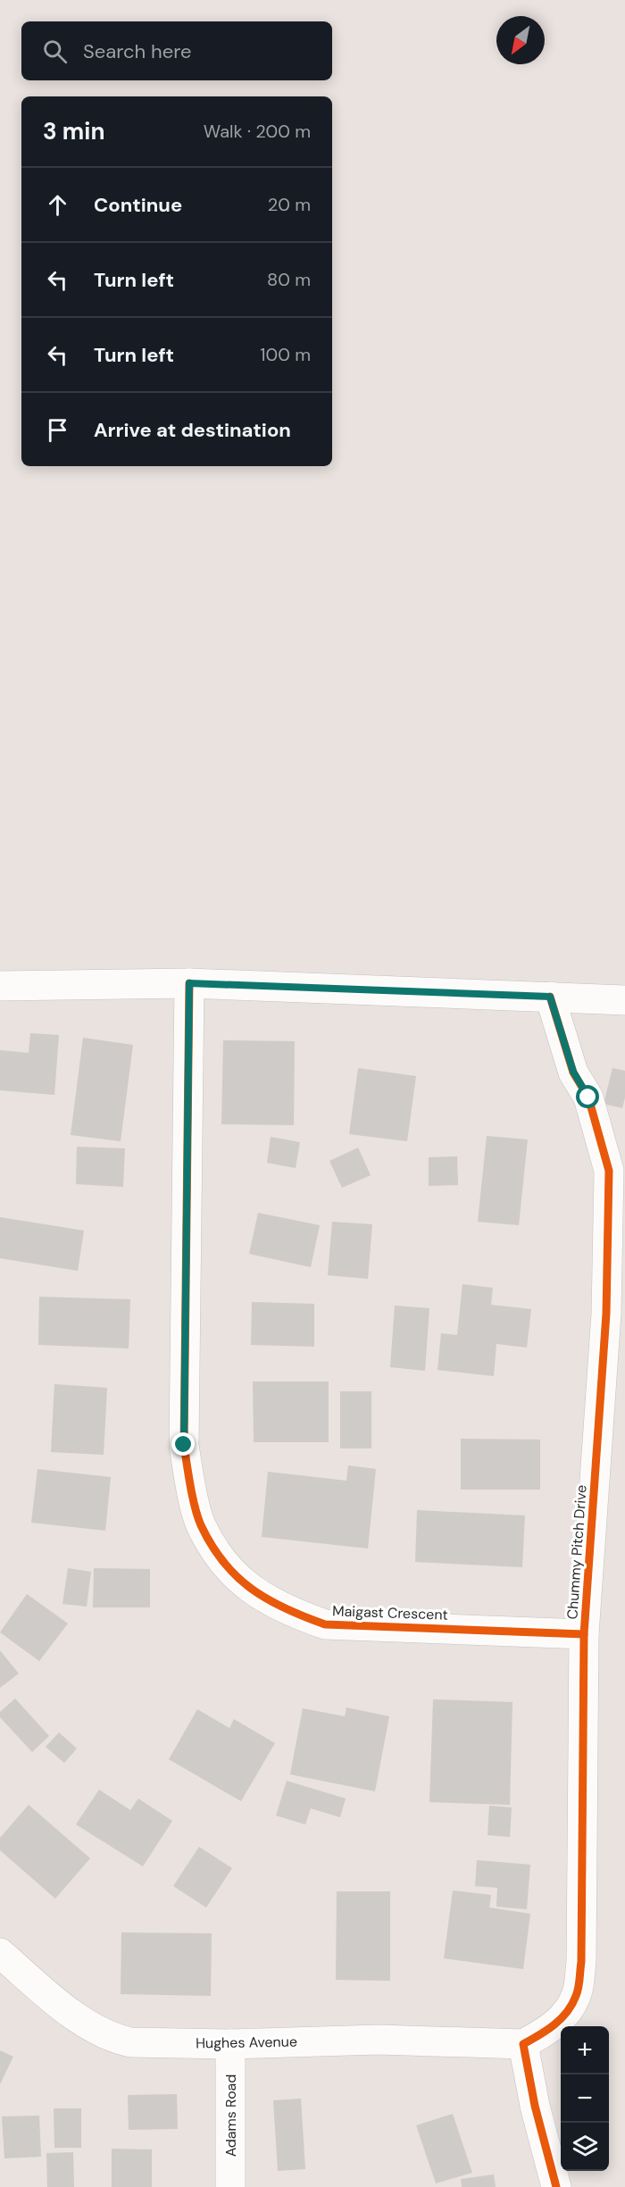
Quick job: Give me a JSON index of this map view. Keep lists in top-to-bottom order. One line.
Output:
{"streets":{"street":["Chummy Pitch Drive","Maigast Crescent","Hughes Avenue","Adams Road"]},"crossings":[["Chummy Pitch Drive","Maigast Crescent"],["Chummy Pitch Drive","Hughes Avenue"],["Hughes Avenue","Adams Road"]],"north":"bottom left","page":{"search":"Search here","heading":["3 min","Walk · 200 m"],"list":[["Continue","20 m"],["Turn left","80 m"],["Turn left","100 m"],"Arrive at destination"],"map_buttons":["+","−"]}}
